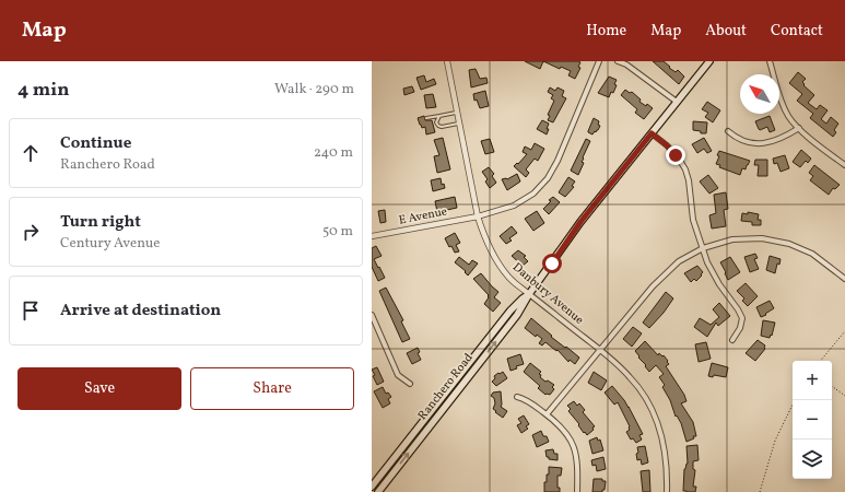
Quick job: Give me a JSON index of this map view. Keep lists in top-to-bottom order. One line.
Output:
{"streets":{"main road":["Ranchero Road"],"street":["E Avenue","Danbury Avenue"]},"crossings":[["E Avenue","Danbury Avenue"],["Danbury Avenue","Ranchero Road"]],"north":"top left","page":{"header":"Map","nav":["Home","Map","About","Contact"],"heading":["4 min","Walk · 290 m"],"list":[["Continue","Ranchero Road","240 m"],["Turn right","Century Avenue","50 m"],"Arrive at destination"],"buttons":["Save","Share"],"map_buttons":["+","−"]}}
